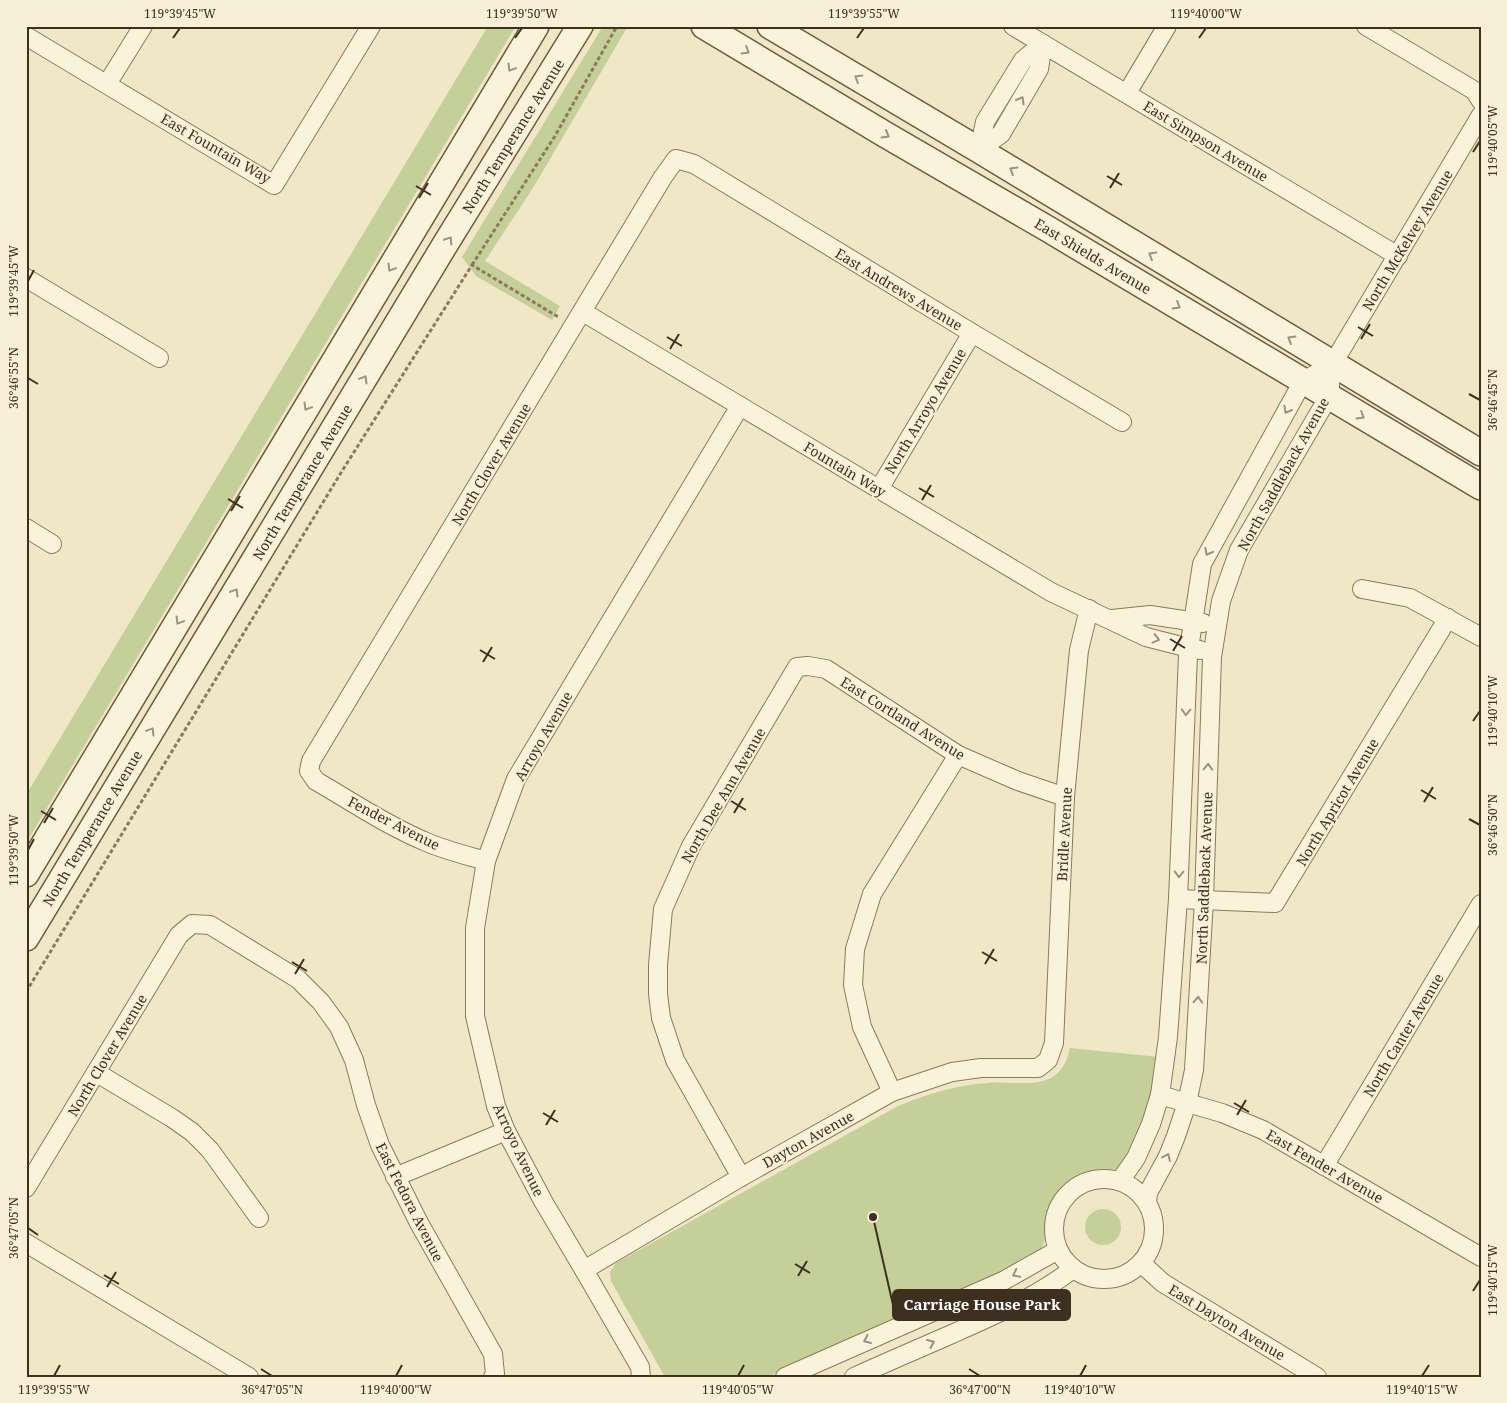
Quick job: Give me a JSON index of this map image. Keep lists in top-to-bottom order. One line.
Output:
{"streets":{"main road":["North Temperance Avenue","East Shields Avenue"],"street":["East Simpson Avenue","East Fountain Way","North McKelvey Avenue","East Andrews Avenue","North Arroyo Avenue","North Clover Avenue","Fountain Way","North Saddleback Avenue","East Cortland Avenue","Arroyo Avenue","North Dee Ann Avenue","North Apricot Avenue","Fender Avenue","Bridle Avenue","North Canter Avenue","Dayton Avenue","East Fender Avenue","East Fedora Avenue","East Dayton Avenue"]},"crossings":[["East Simpson Avenue","North McKelvey Avenue"],["North McKelvey Avenue","North Saddleback Avenue"],["East Shields Avenue","North Saddleback Avenue"],["East Andrews Avenue","North Arroyo Avenue"],["East Andrews Avenue","North Clover Avenue"],["North Arroyo Avenue","Fountain Way"],["North Clover Avenue","Fountain Way"],["North Clover Avenue","Fender Avenue"],["North Clover Avenue","East Fedora Avenue"],["Fountain Way","North Saddleback Avenue"],["Fountain Way","Arroyo Avenue"],["Fountain Way","Bridle Avenue"],["North Saddleback Avenue","North Apricot Avenue"],["North Saddleback Avenue","East Fender Avenue"],["North Saddleback Avenue","East Dayton Avenue"],["East Cortland Avenue","North Dee Ann Avenue"],["East Cortland Avenue","Bridle Avenue"],["Arroyo Avenue","Fender Avenue"],["Arroyo Avenue","Dayton Avenue"],["North Dee Ann Avenue","Dayton Avenue"],["Bridle Avenue","Dayton Avenue"],["North Canter Avenue","East Fender Avenue"]],"places":["Carriage House Park"],"coordinates":["119°39'45\"W","119°39'50\"W","119°39'55\"W","119°40'00\"W","119°40'05\"W","36°46'55\"N","36°46'45\"N","119°40'10\"W","36°46'50\"N","36°47'05\"N","119°40'15\"W","36°47'00\"N"]}
